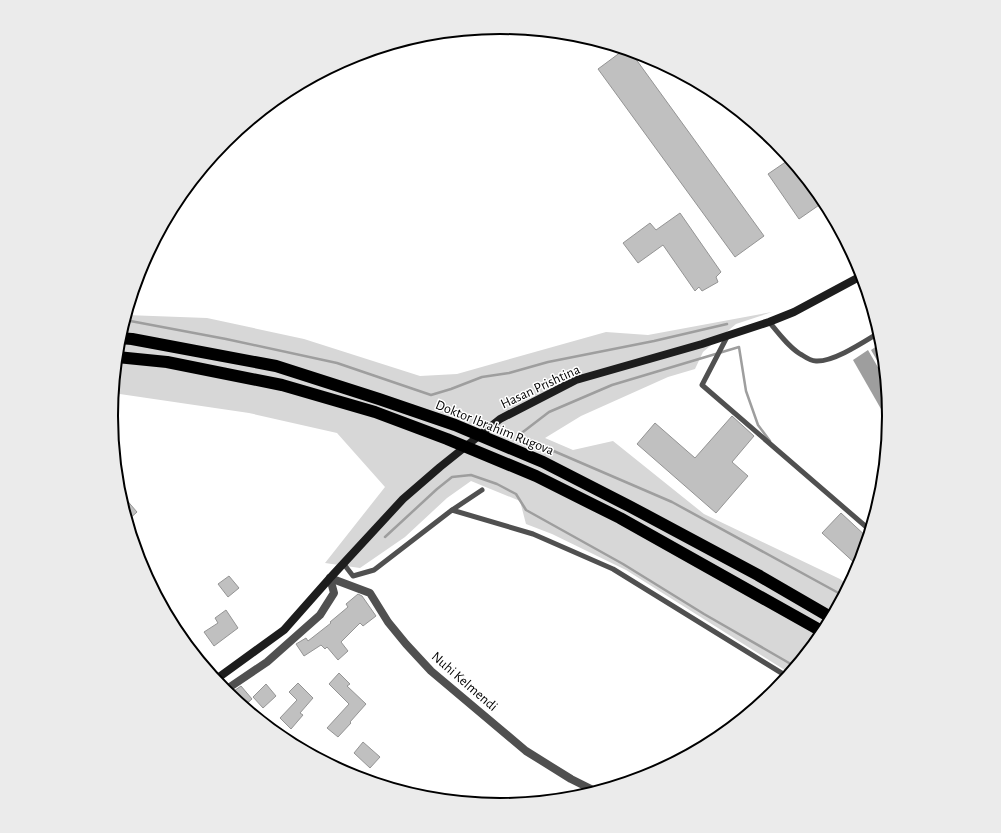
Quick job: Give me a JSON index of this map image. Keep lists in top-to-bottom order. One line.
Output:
{"streets":{"highway":["Doktor Ibrahim Rugova"],"main road":["Hasan Prishtina"],"street":["Nuhi Kelmendi"]},"crossings":[["Hasan Prishtina","Nuhi Kelmendi"]]}
